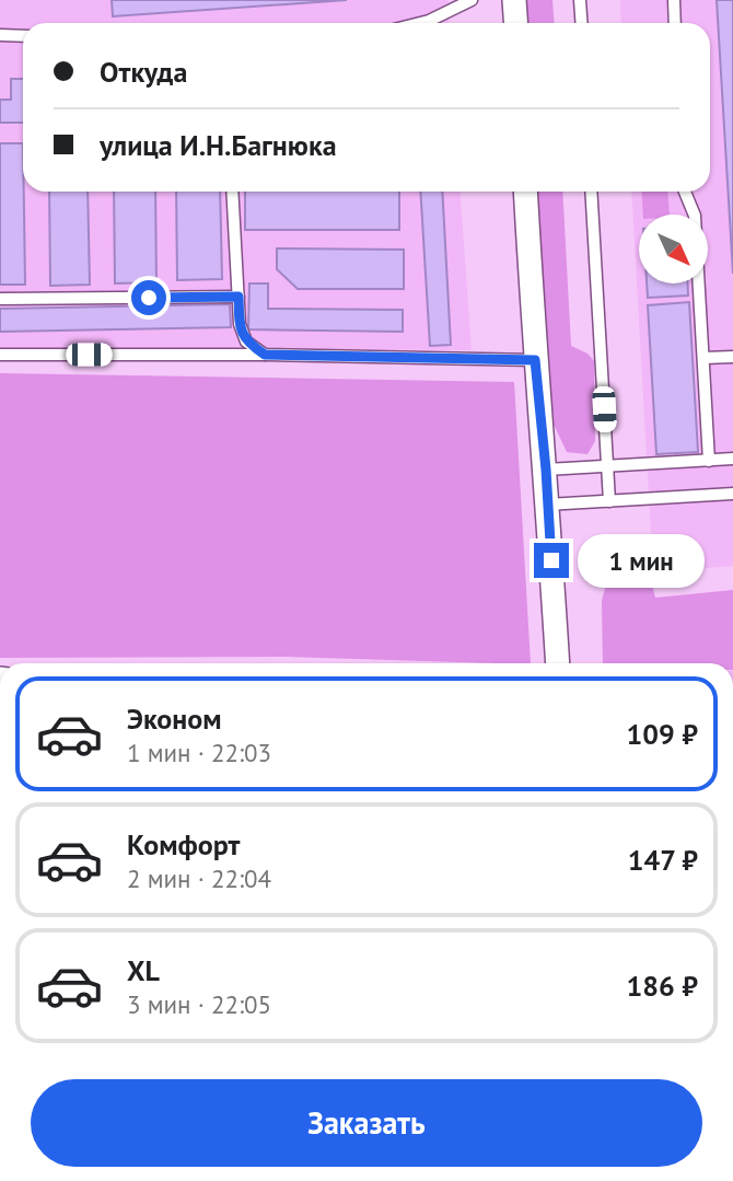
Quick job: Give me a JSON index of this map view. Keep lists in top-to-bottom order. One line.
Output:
{"north":"bottom right","page":{"banner":["Откуда","улица И.Н.Багнюка"],"bubble":"1 мин","list":[{"name":"Эконом","note":"1 мин · 22:03","value":"109 ₽"},{"name":"Комфорт","note":"2 мин · 22:04","value":"147 ₽"},{"name":"XL","note":"3 мин · 22:05","value":"186 ₽"}],"buttons":"Заказать"}}
